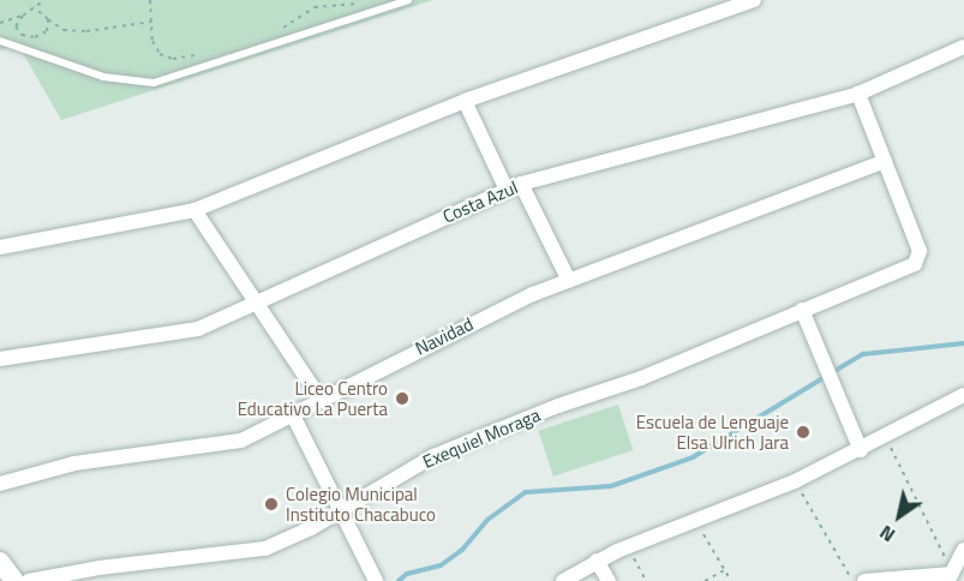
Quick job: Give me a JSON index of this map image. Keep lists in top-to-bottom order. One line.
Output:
{"streets":{"street":["Costa Azul","Navidad","Exequiel Moraga"]},"crossings":[["Navidad","Exequiel Moraga"]],"places":["Liceo Centro Educativo La Puerta","Escuela de Lenguaje Elsa Ulrich Jara","Colegio Municipal Instituto Chacabuco"],"north":"bottom left"}
